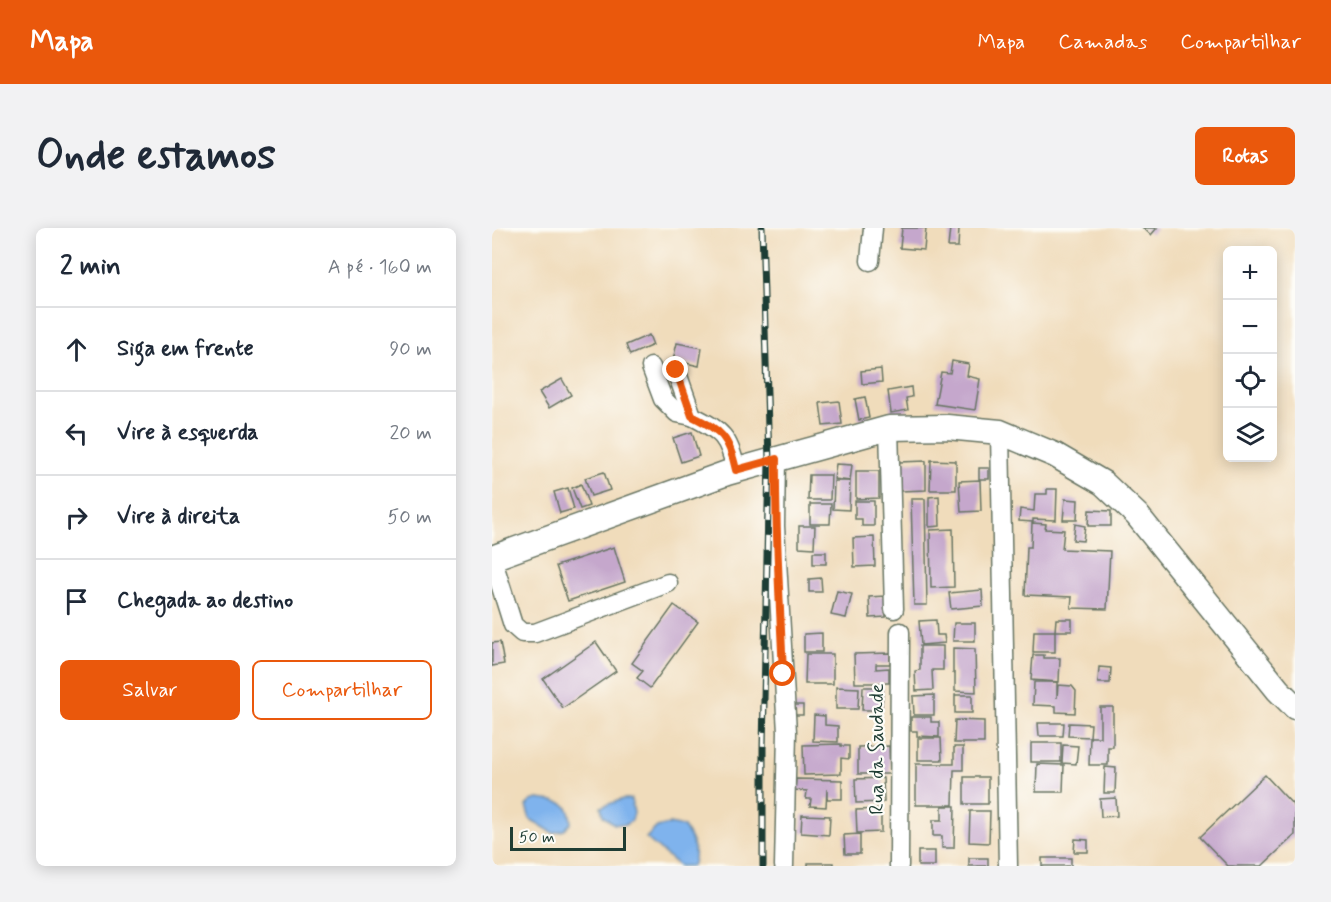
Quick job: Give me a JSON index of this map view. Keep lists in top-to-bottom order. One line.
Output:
{"streets":{"street":["Rua da Saudade"]},"scale_bar":"50 m","page":{"header":"Mapa","nav":["Mapa","Camadas","Compartilhar"],"buttons":["Rotas",["Salvar","Compartilhar"]],"title":"Onde estamos","heading":["2 min","A pé · 160 m"],"map_buttons":["+","−"],"list":[["Siga em frente","90 m"],["Vire à esquerda","20 m"],["Vire à direita","50 m"],"Chegada ao destino"],"scale":"50 m"}}
